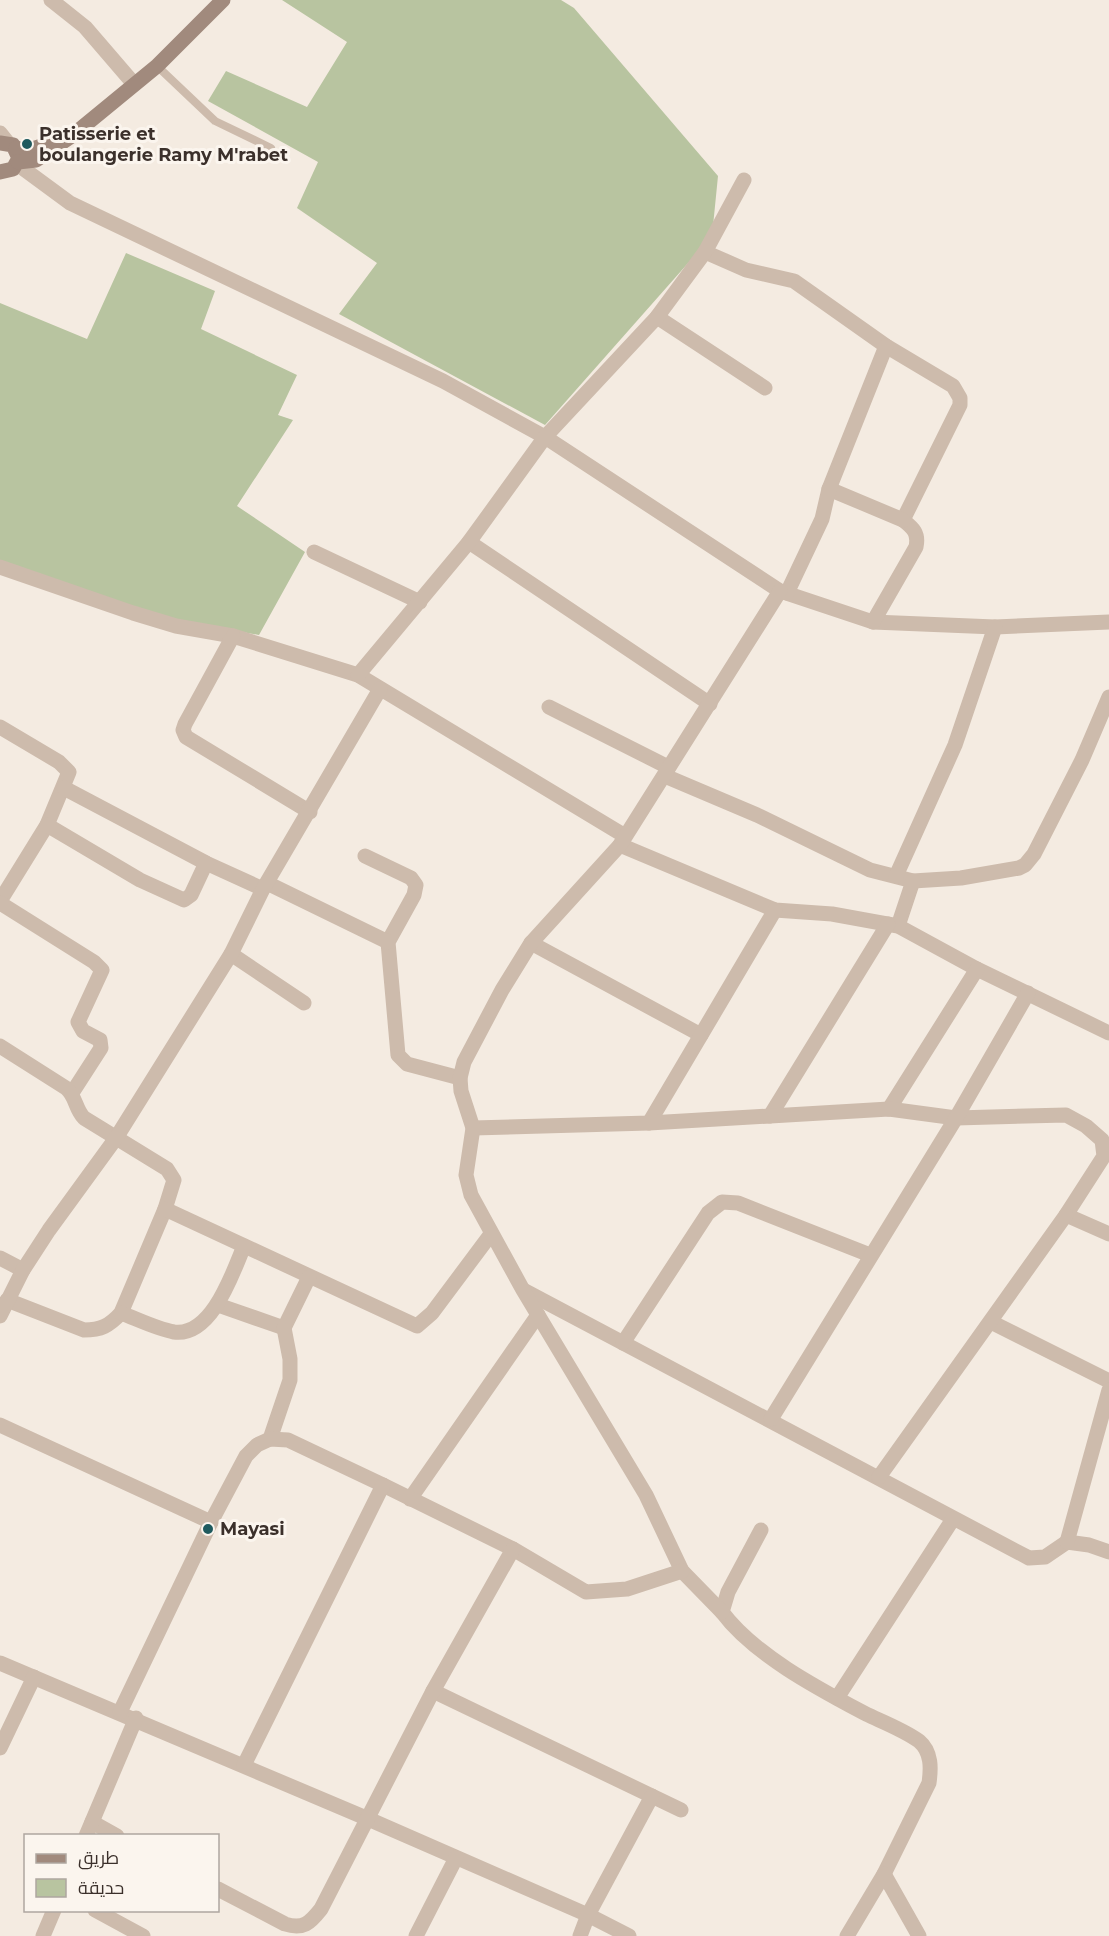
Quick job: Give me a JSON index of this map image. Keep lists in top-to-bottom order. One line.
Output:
{"places":["Patisserie et boulangerie Ramy M'rabet","Mayasi"],"legend":["طريق","حديقة"]}
